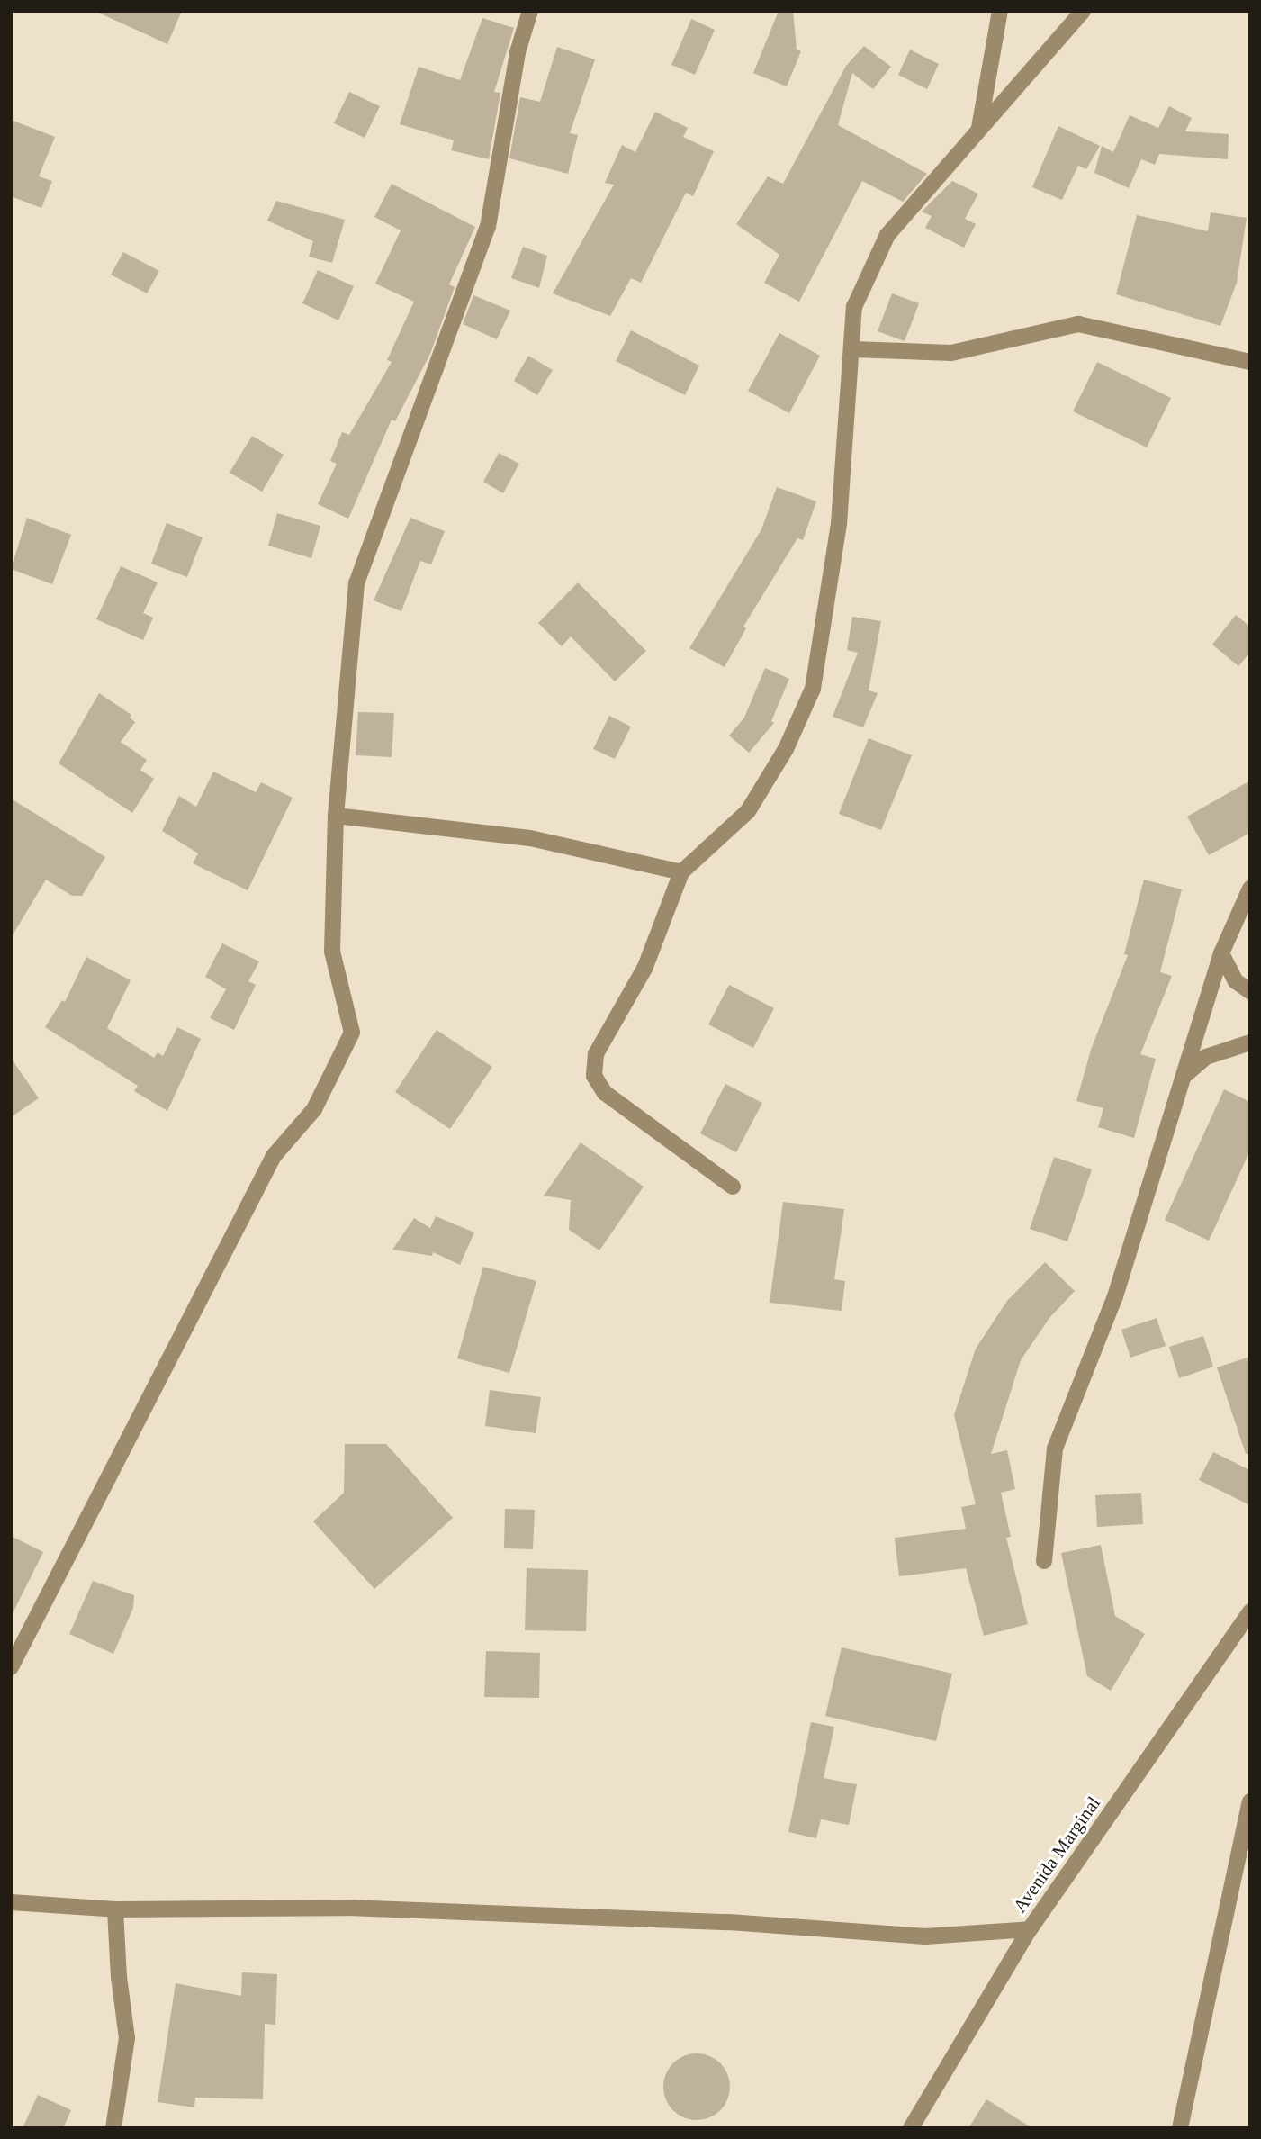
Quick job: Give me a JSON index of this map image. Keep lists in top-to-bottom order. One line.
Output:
{"streets":{"street":["Avenida Marginal"]}}
